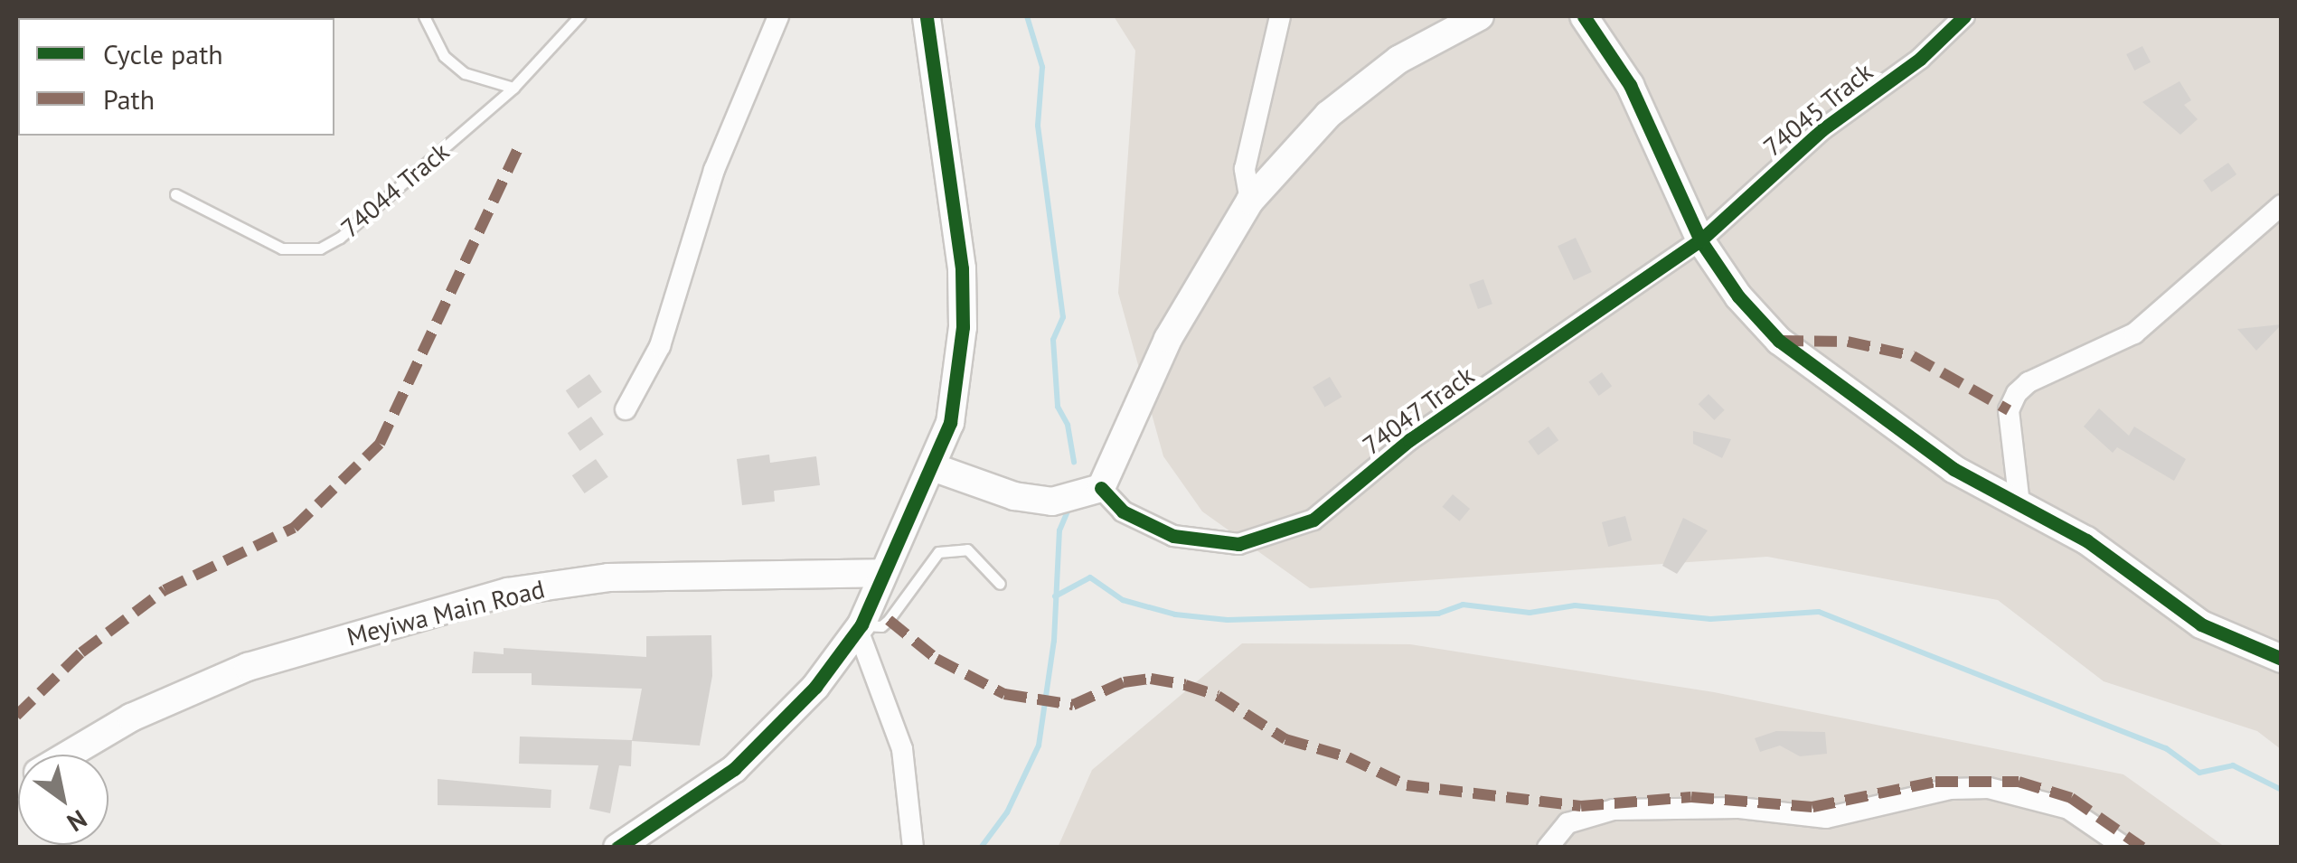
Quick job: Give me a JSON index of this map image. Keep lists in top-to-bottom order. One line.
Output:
{"streets":{"street":["74045 Track","74047 Track","Meyiwa Main Road"],"lane":["74044 Track"]},"crossings":[["74045 Track","74047 Track"]],"legend":["Cycle path","Path"],"north":"bottom right"}
